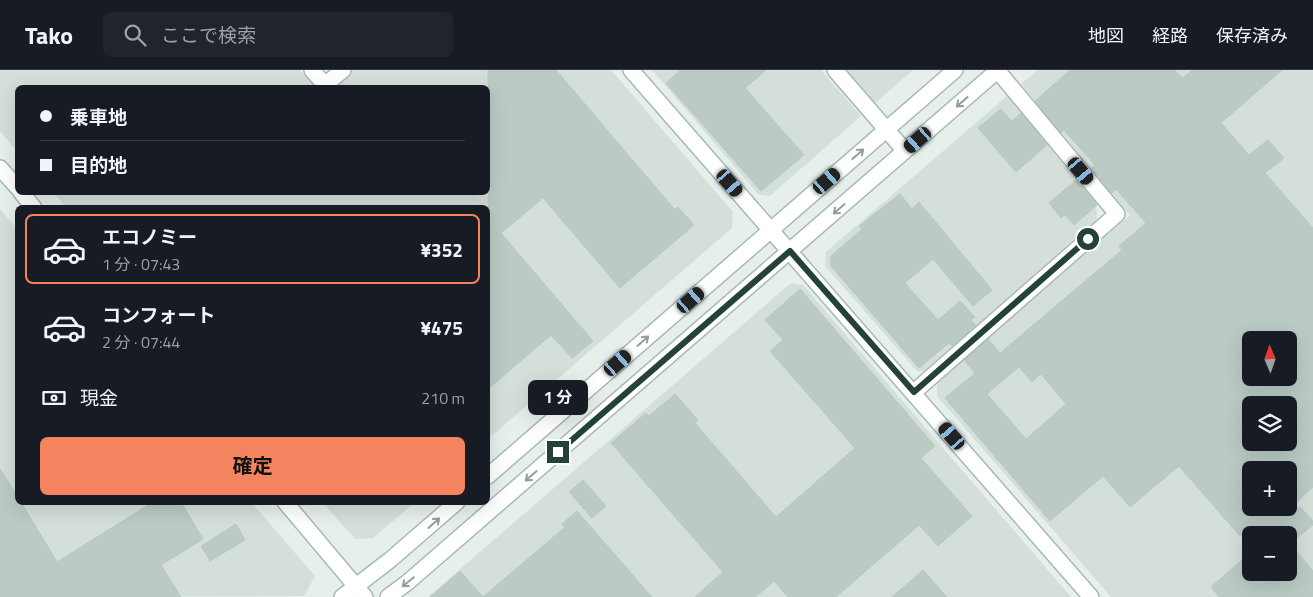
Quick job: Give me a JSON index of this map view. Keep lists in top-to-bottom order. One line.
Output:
{"north":"top","page":{"header":"Tako","search":"ここで検索","nav":["地図","経路","保存済み"],"banner":["乗車地","目的地"],"list":[{"name":"エコノミー","note":"1 分 · 07:43","value":"¥352"},{"name":"コンフォート","note":"2 分 · 07:44","value":"¥475"}],"map_buttons":["+","−"],"pay":["現金","210 m"],"bubble":"1 分","buttons":"確定"}}
